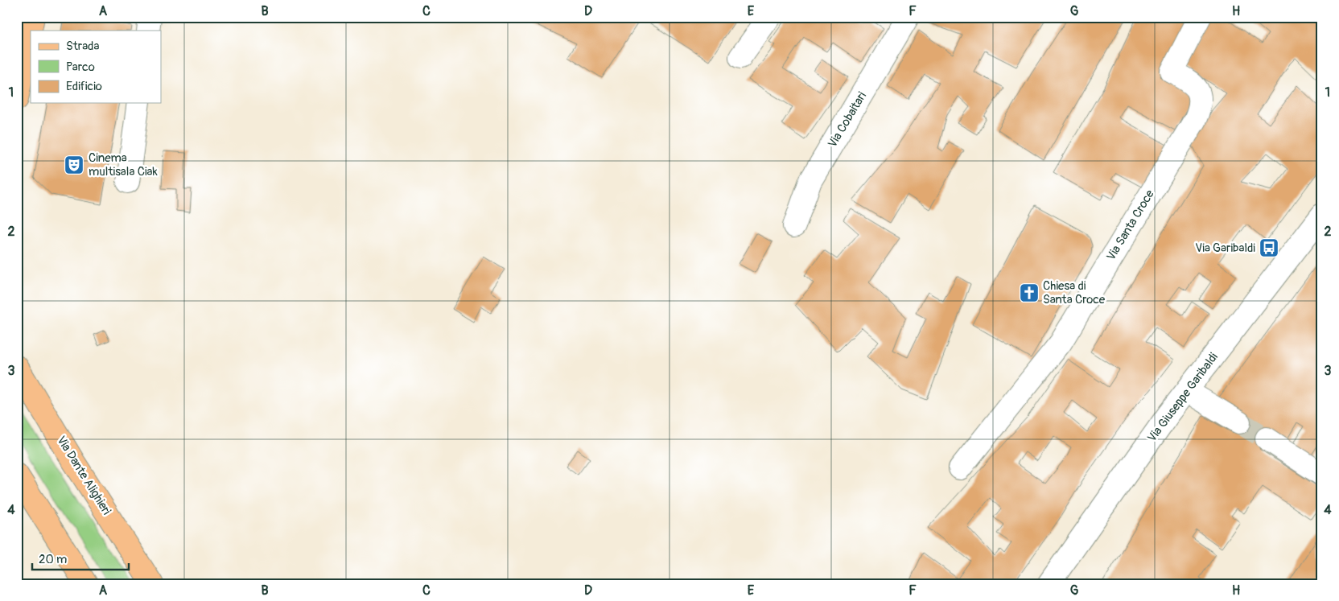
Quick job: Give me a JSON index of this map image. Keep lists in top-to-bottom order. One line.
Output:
{"streets":{"main road":["Via Dante Alighieri"],"street":["Via Cobaitari","Via Santa Croce","Via Giuseppe Garibaldi"]},"places":{"theatre":["Cinema multisala Ciak"],"bus stop":["Via Garibaldi"],"church":["Chiesa di Santa Croce"]},"legend":["Strada","Parco","Edificio"],"scale_bar":"20 m","grid":{"columns":["A","B","C","D","E","F","G","H"],"rows":["1","2","3","4"]}}
